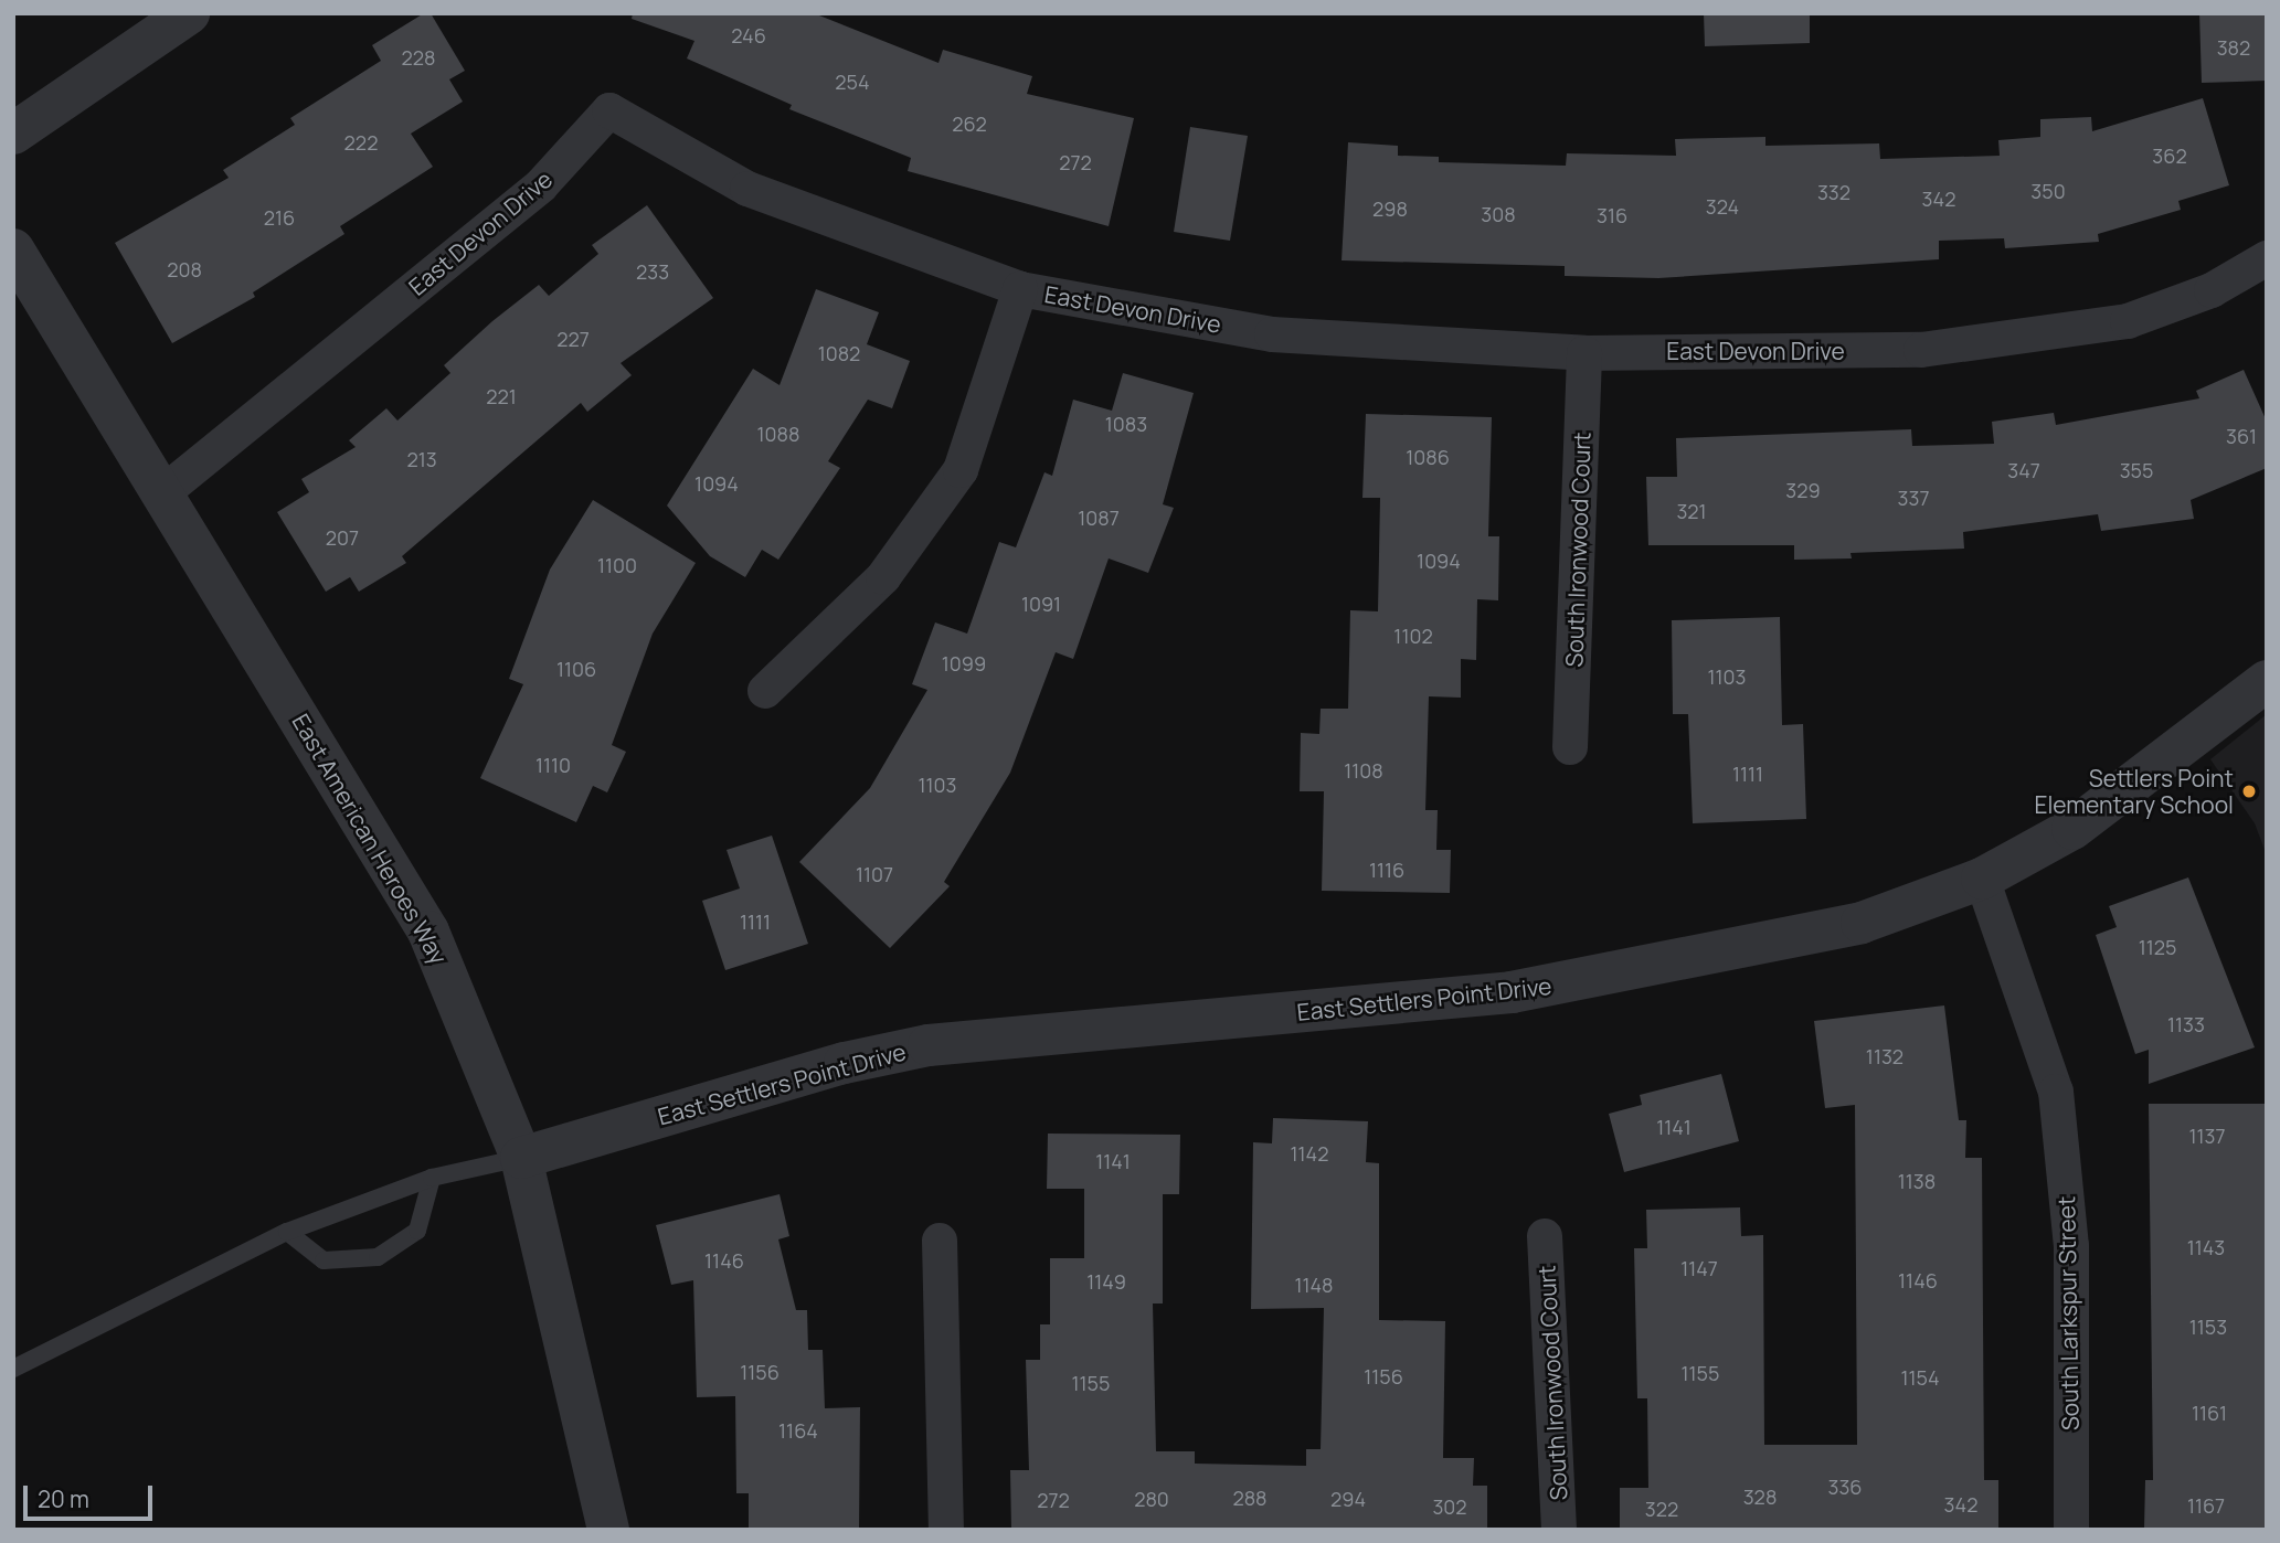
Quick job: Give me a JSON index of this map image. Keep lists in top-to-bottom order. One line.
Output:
{"streets":{"street":["East Devon Drive","South Ironwood Court","East American Heroes Way","East Settlers Point Drive","South Larkspur Street"]},"crossings":[["East Devon Drive","South Ironwood Court"],["East Devon Drive","East American Heroes Way"],["East American Heroes Way","East Settlers Point Drive"],["East Settlers Point Drive","South Larkspur Street"]],"places":["Settlers Point Elementary School"],"house_numbers":["246","382","228","254","262","222","362","272","350","332","342","324","298","308","316","216","208","233","227","1082","221","1083","1088","361","1086","213","347","355","1094","329","337","321","1087","207","1094","1100","1091","1102","1099","1106","1103","1110","1108","1111","1103","1116","1107","1111","1125","1133","1132","1141","1137","1142","1141","1138","1143","1146","1147","1146","1149","1148","1153","1156","1155","1156","1154","1155","1161","1164","336","328","288","280","294","272","342","1167","302","322"],"scale_bar":"20 m"}
